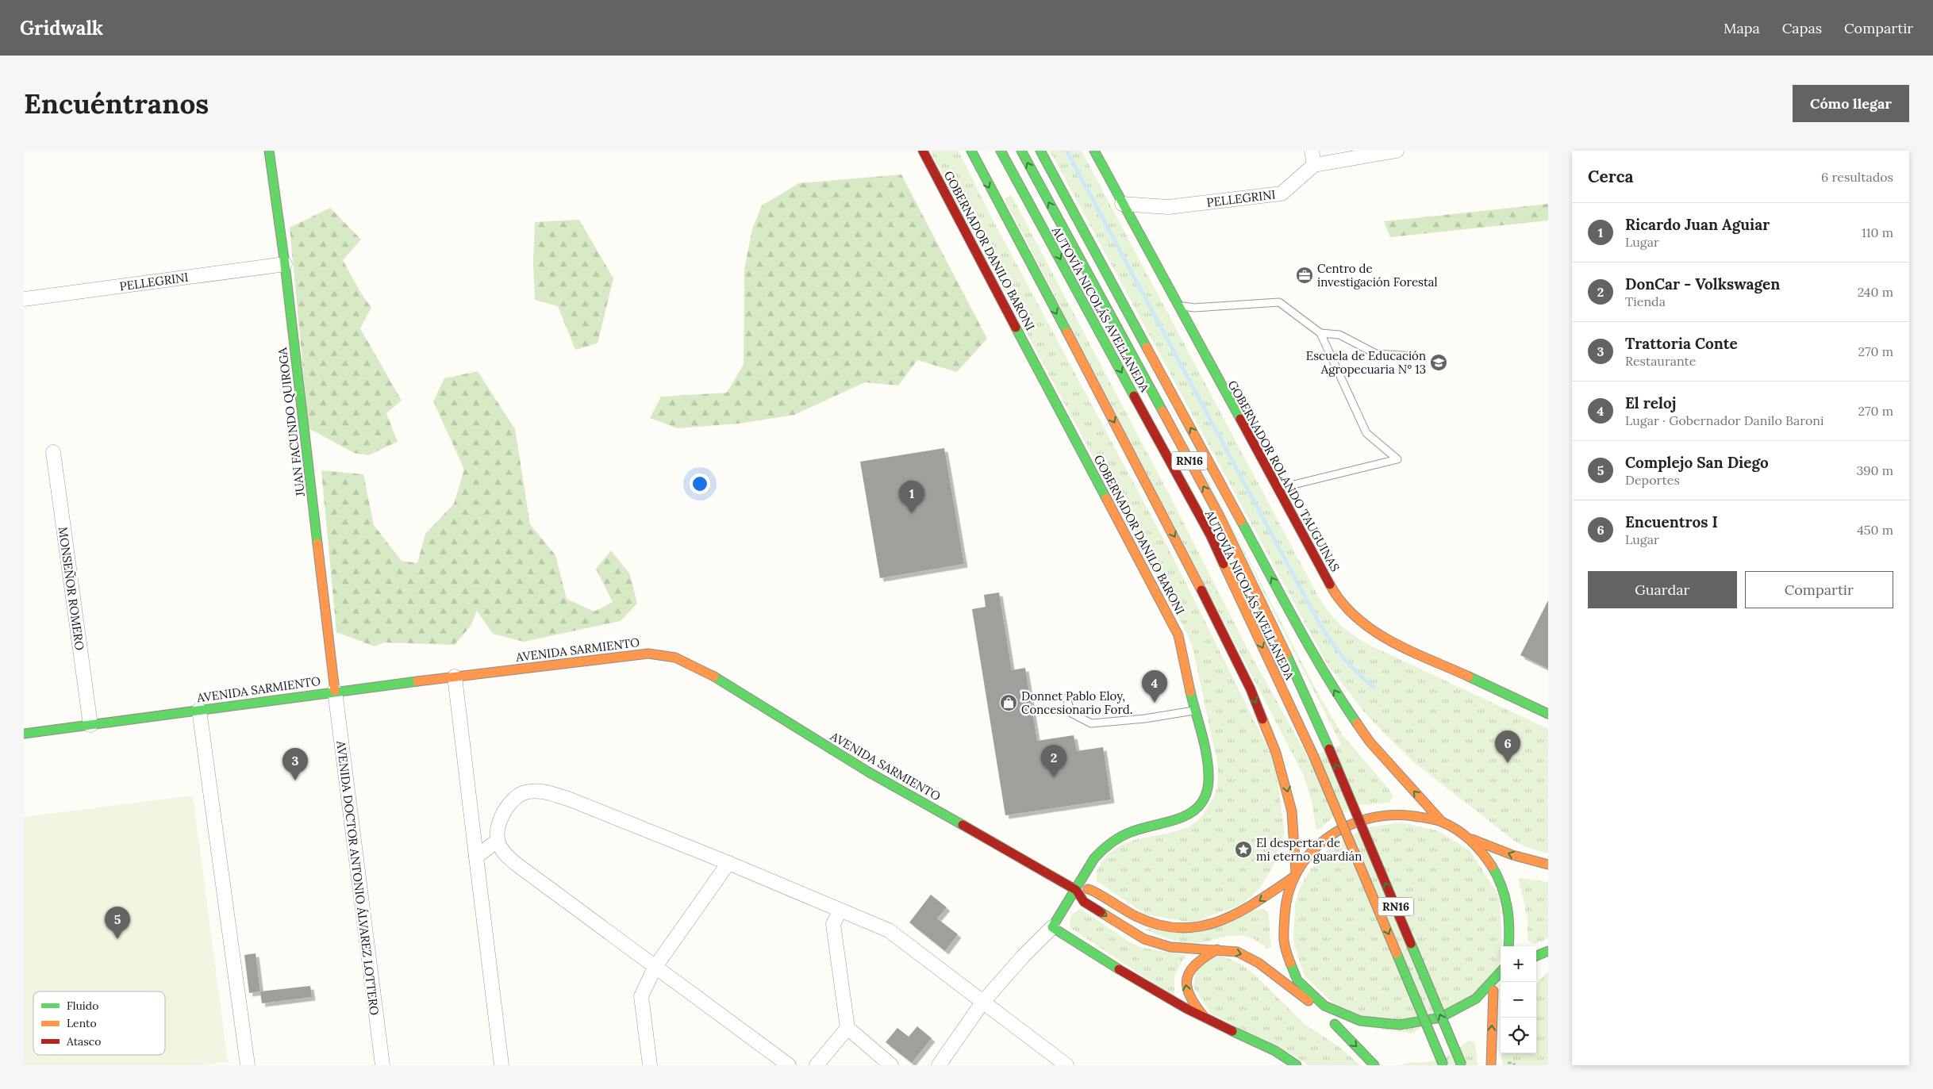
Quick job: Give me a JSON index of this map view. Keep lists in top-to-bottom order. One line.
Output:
{"streets":{"main road":["GOBERNADOR DANILO BARONI","AUTOVÍA NICOLÁS AVELLANEDA","JUAN FACUNDO QUIROGA","RN16","GOBERNADOR ROLANDO TAUGUINAS","AVENIDA SARMIENTO"],"street":["PELLEGRINI","MONSEÑOR ROMERO","AVENIDA DOCTOR ANTONIO ÁLVAREZ LOTTERO"]},"crossings":[["PELLEGRINI","JUAN FACUNDO QUIROGA"],["PELLEGRINI","GOBERNADOR ROLANDO TAUGUINAS"],["GOBERNADOR DANILO BARONI","AVENIDA SARMIENTO"],["JUAN FACUNDO QUIROGA","AVENIDA SARMIENTO"],["JUAN FACUNDO QUIROGA","AVENIDA DOCTOR ANTONIO ÁLVAREZ LOTTERO"],["MONSEÑOR ROMERO","AVENIDA SARMIENTO"],["AVENIDA SARMIENTO","AVENIDA DOCTOR ANTONIO ÁLVAREZ LOTTERO"]],"places":{"office":["Centro de investigación Forestal"],"school or university":["Escuela de Educación Agropecuaria N° 13"],"shop":["Donnet Pablo Eloy, Concesionario Ford."],"place":["El despertar de mi eterno guardián"]},"legend":["Fluido","Lento","Atasco"],"page":{"header":"Gridwalk","nav":["Mapa","Capas","Compartir"],"buttons":["Cómo llegar",["Guardar","Compartir"]],"title":"Encuéntranos","heading":["Cerca","6 resultados"],"list":[{"mark":"1","name":"Ricardo Juan Aguiar","note":"Lugar","value":"110 m"},{"mark":"2","name":"DonCar - Volkswagen","note":"Tienda","value":"240 m"},{"mark":"3","name":"Trattoria Conte","note":"Restaurante","value":"270 m"},{"mark":"4","name":"El reloj","note":"Lugar · Gobernador Danilo Baroni","value":"270 m"},{"mark":"5","name":"Complejo San Diego","note":"Deportes","value":"390 m"},{"mark":"6","name":"Encuentros I","note":"Lugar","value":"450 m"}],"pins":["1","4","6","2","3","5"],"map_buttons":["+","−"]}}
